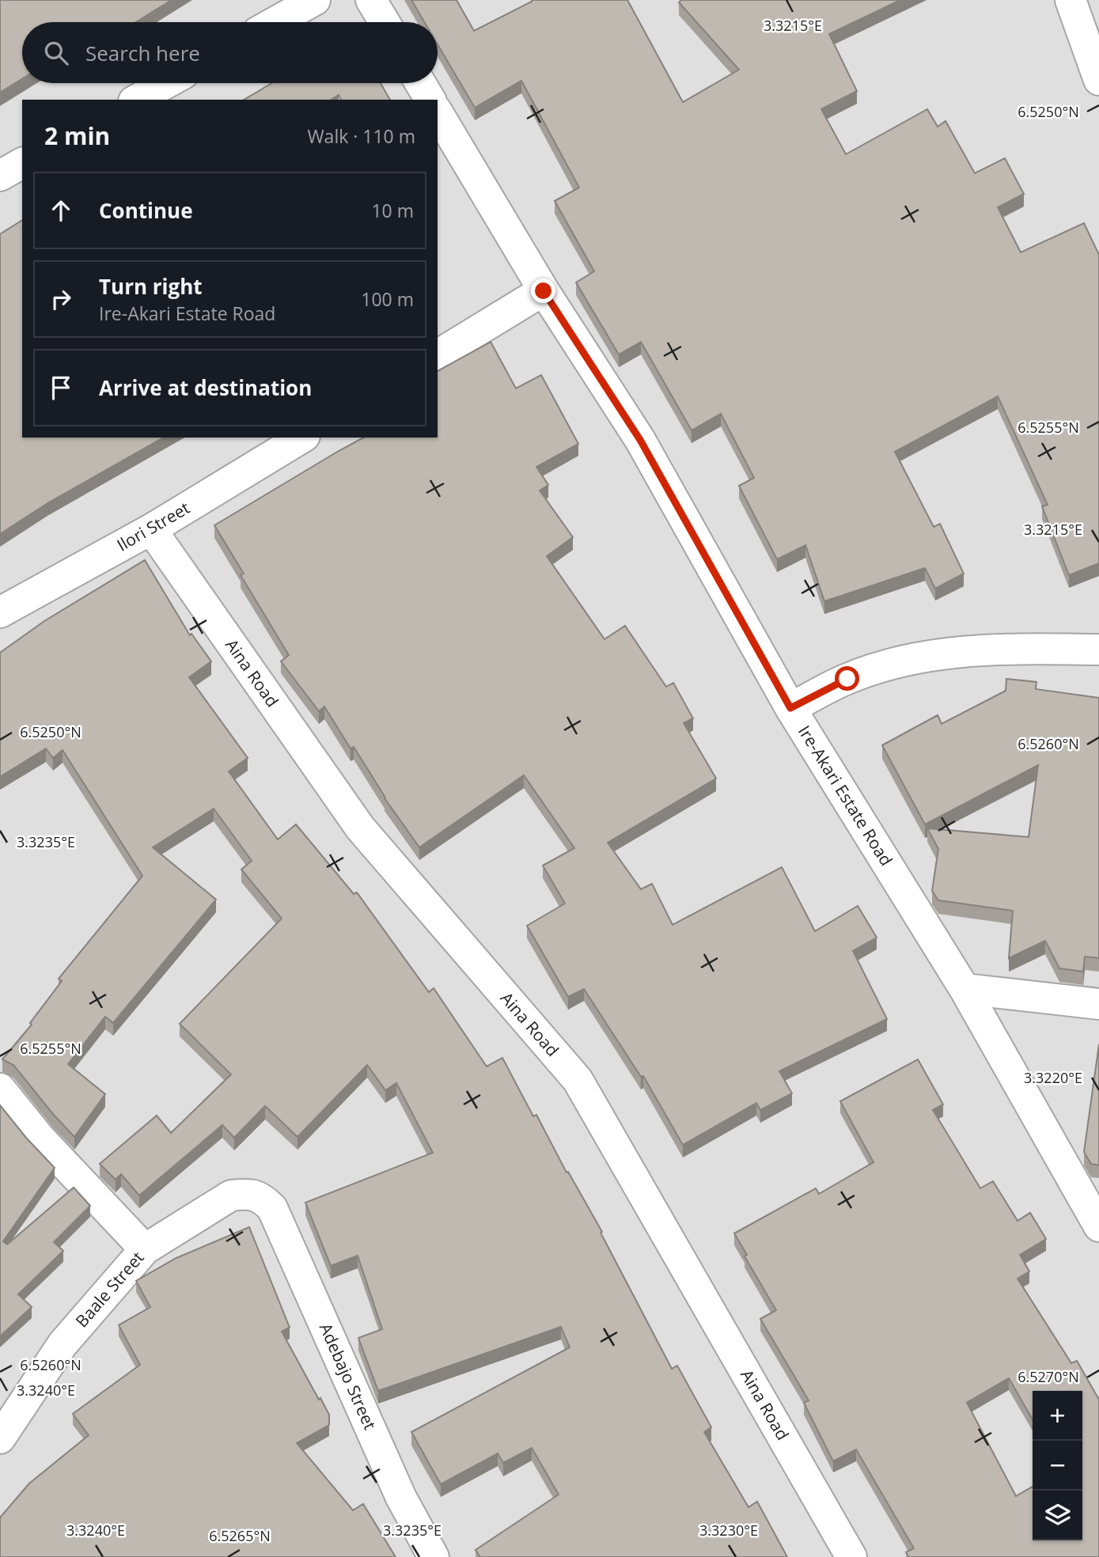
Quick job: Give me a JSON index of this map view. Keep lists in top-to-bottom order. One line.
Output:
{"streets":{"street":["Ilori Street","Aina Road","Ire-Akari Estate Road","Baale Street","Adebajo Street"]},"crossings":[["Ilori Street","Aina Road"],["Baale Street","Adebajo Street"]],"page":{"search":"Search here","heading":["2 min","Walk · 110 m"],"list":[["Continue","10 m"],["Turn right","Ire-Akari Estate Road","100 m"],"Arrive at destination"],"map_buttons":["+","−"]},"coordinates":["3.3215°E","6.5250°N","6.5255°N","6.5260°N","3.3235°E","3.3220°E","6.5270°N","3.3240°E","3.3230°E","6.5265°N"]}
